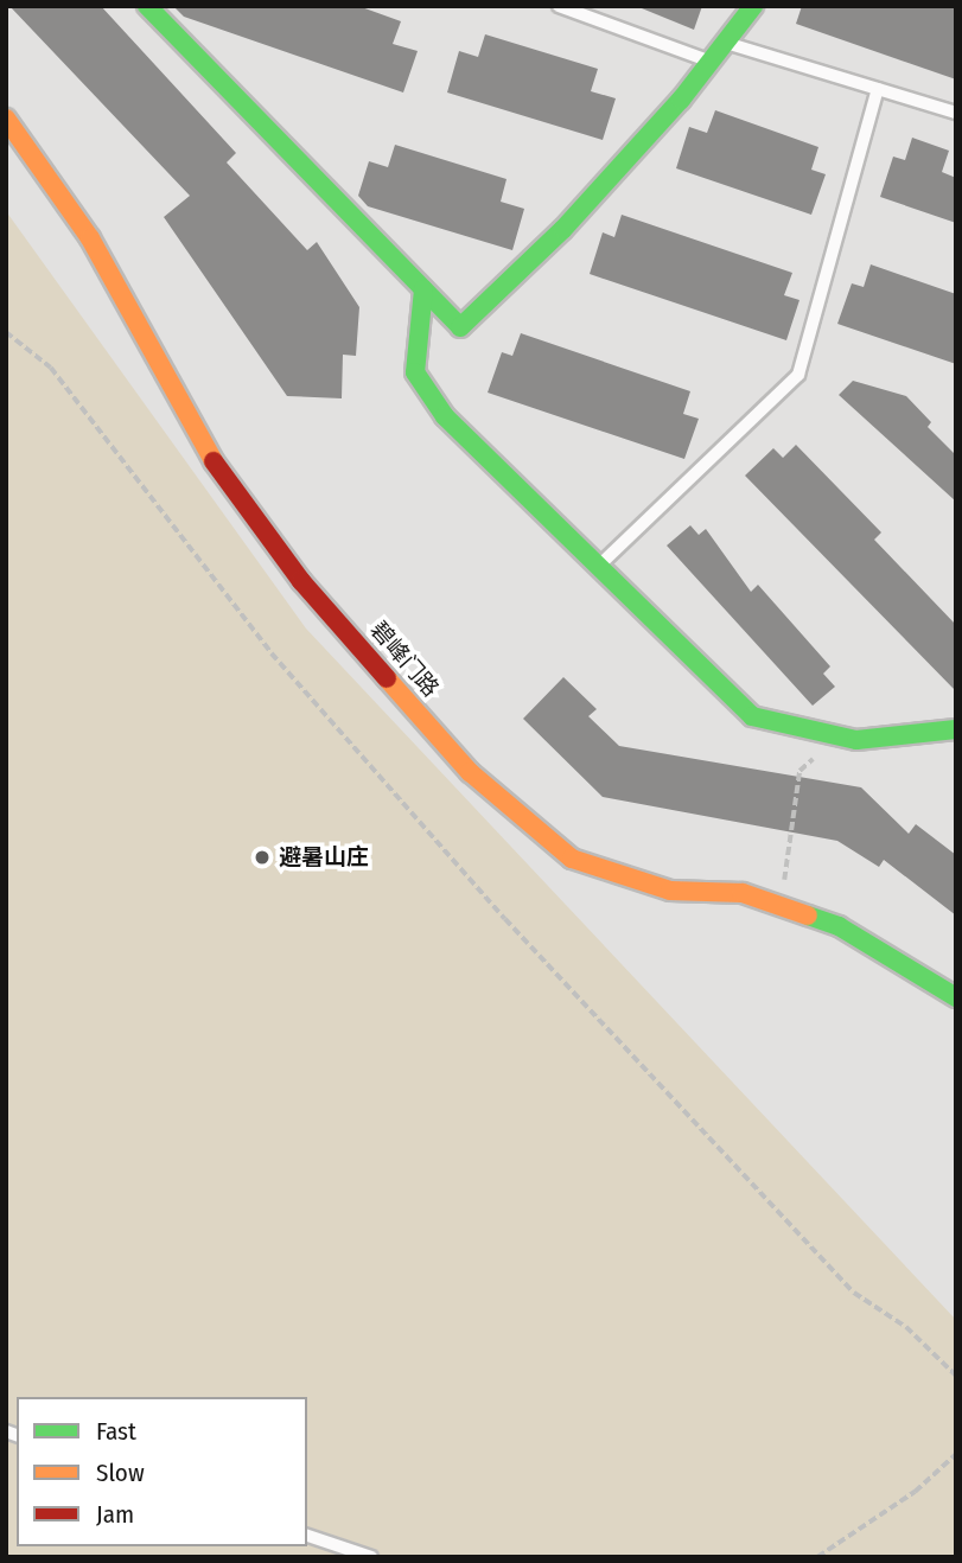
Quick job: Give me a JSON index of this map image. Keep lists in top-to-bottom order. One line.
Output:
{"streets":{"street":["碧峰门路"]},"places":["避暑山庄"],"legend":["Fast","Slow","Jam"]}
